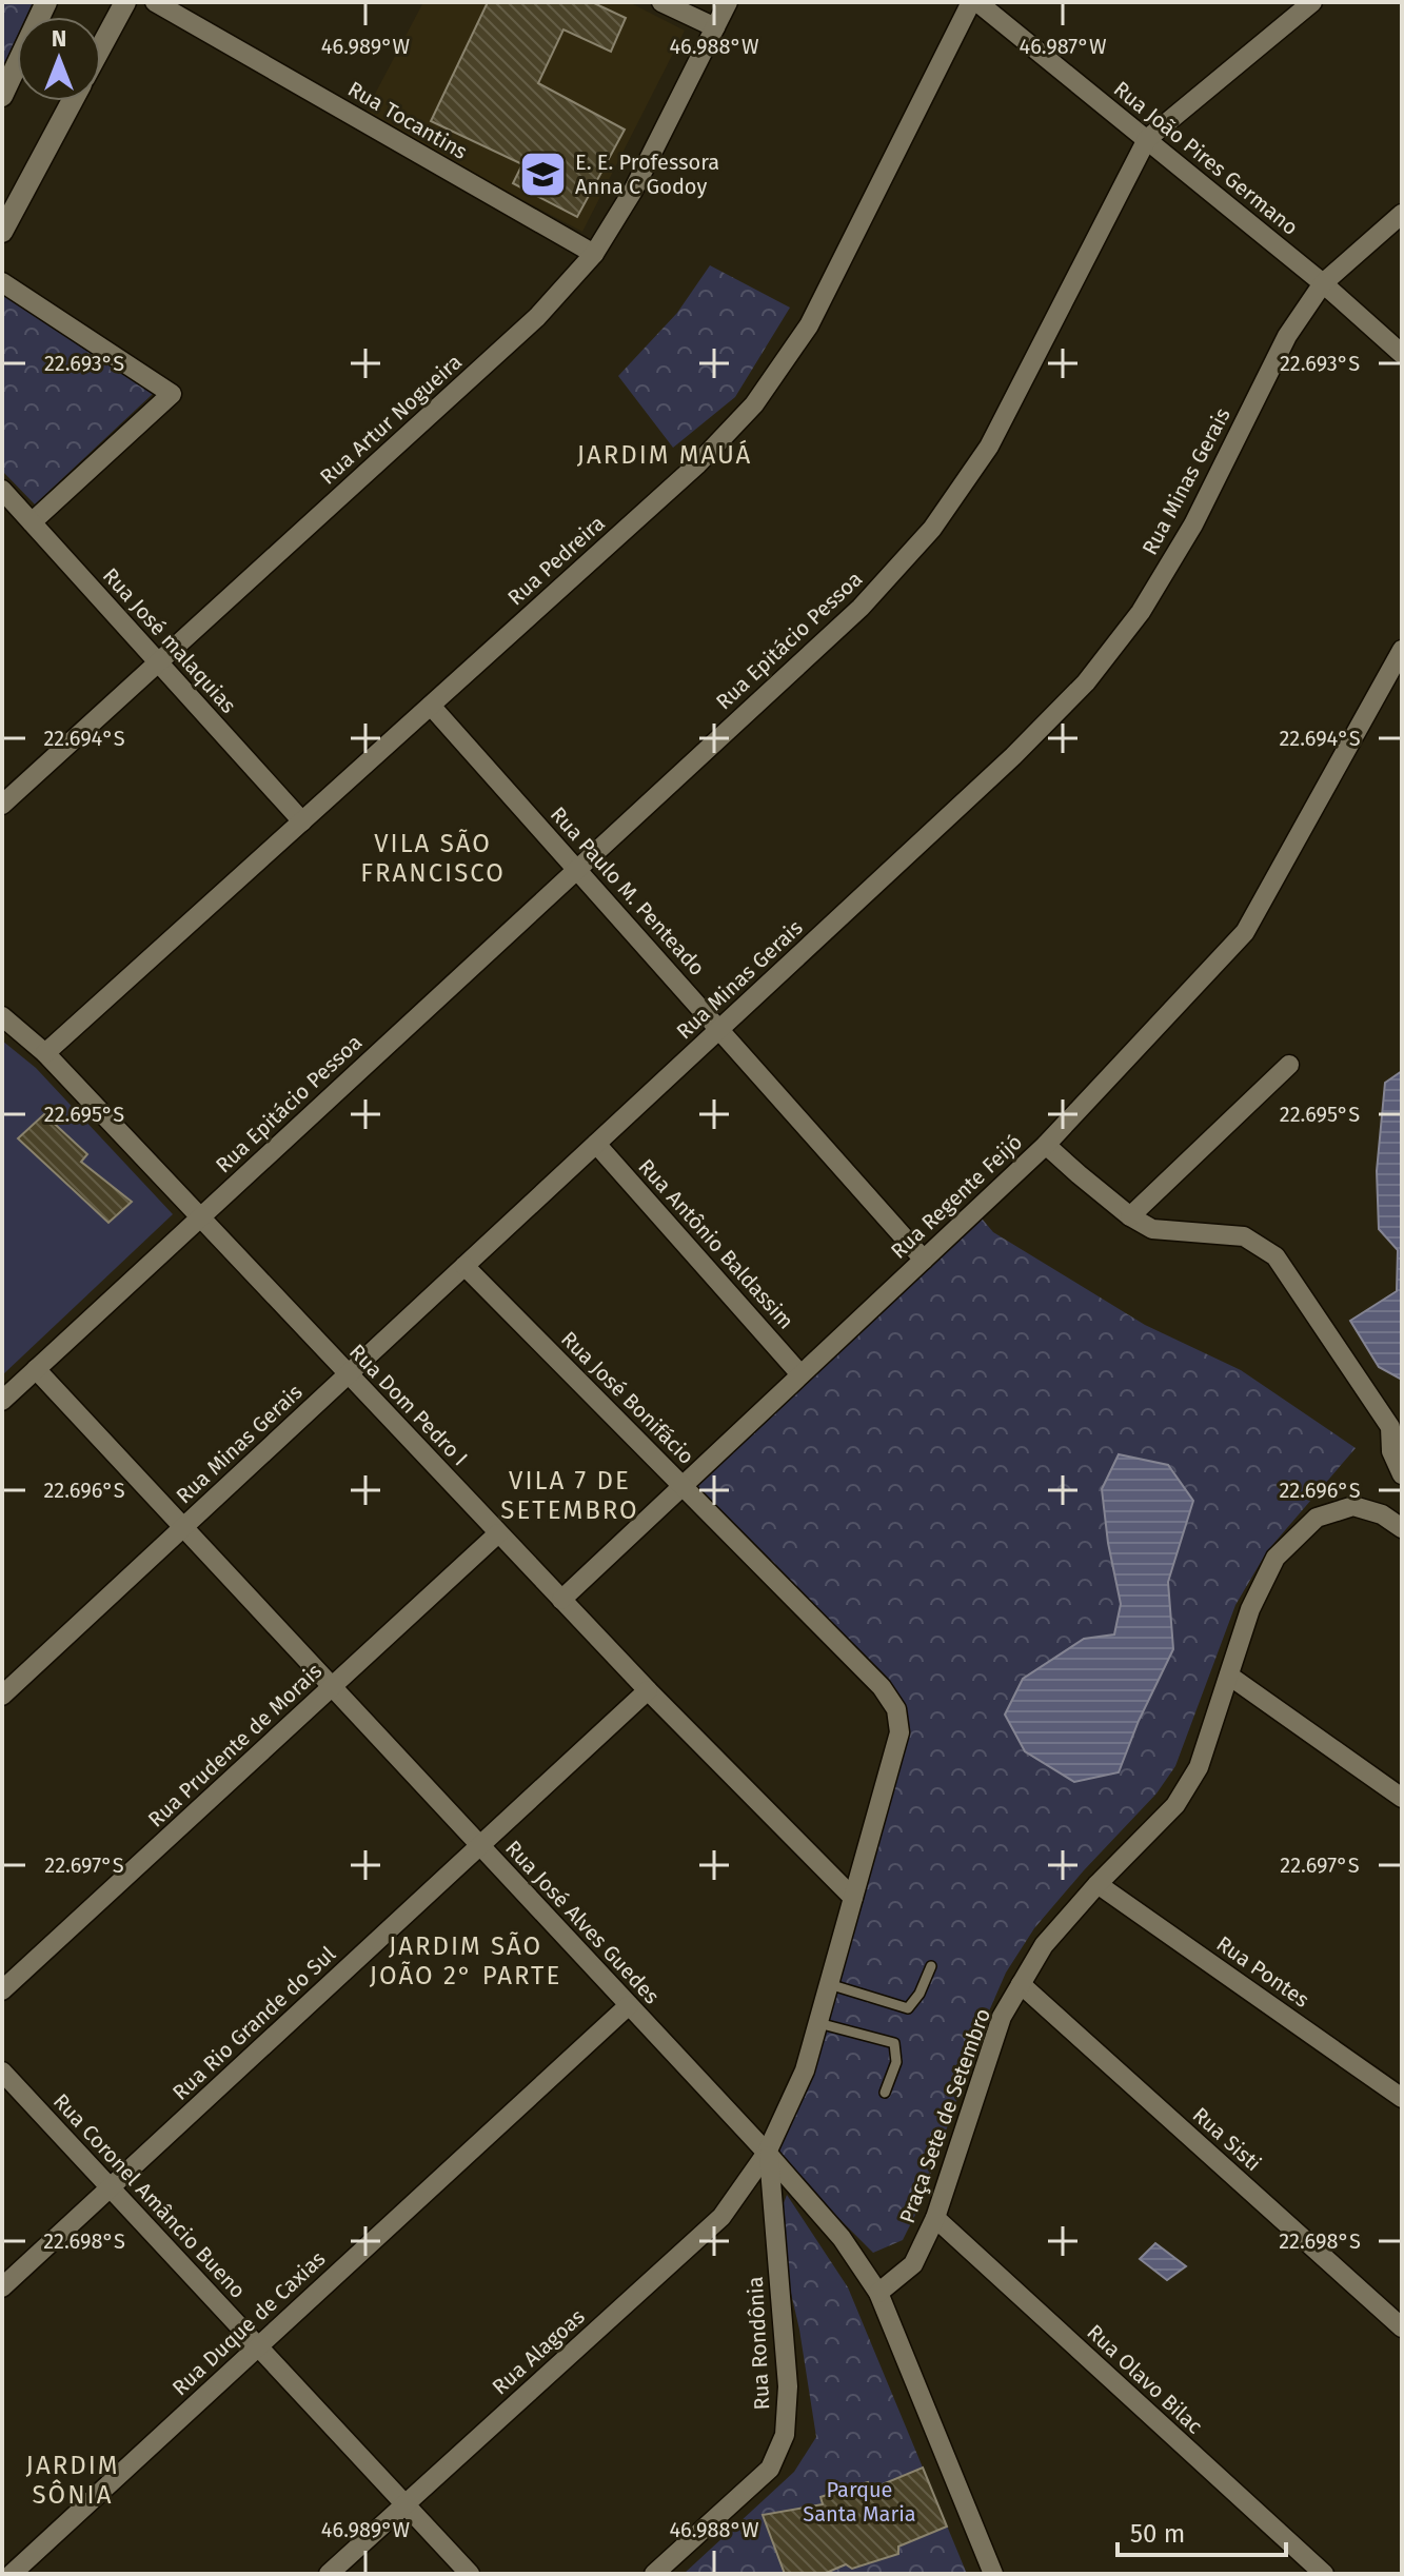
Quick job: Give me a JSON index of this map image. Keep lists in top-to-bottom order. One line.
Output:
{"streets":{"street":["Rua Tocantins","Rua João Pires Germano","Rua Artur Nogueira","Rua Minas Gerais","Rua Pedreira","Rua José malaquias","Rua Epitácio Pessoa","Rua Paulo M. Penteado","Rua Regente Feijó","Rua Antônio Baldassim","Rua José Bonifácio","Rua Dom Pedro I","Rua Prudente de Morais","Rua José Alves Guedes","Rua Pontes","Rua Rio Grande do Sul","Praça Sete de Setembro","Rua Sisti","Rua Coronel Amâncio Bueno","Rua Duque de Caxias","Rua Rondônia","Rua Alagoas","Rua Olavo Bilac"]},"crossings":[["Rua Tocantins","Rua Artur Nogueira"],["Rua João Pires Germano","Rua Minas Gerais"],["Rua João Pires Germano","Rua Pedreira"],["Rua João Pires Germano","Rua Epitácio Pessoa"],["Rua Artur Nogueira","Rua José malaquias"],["Rua Minas Gerais","Rua Paulo M. Penteado"],["Rua Minas Gerais","Rua Antônio Baldassim"],["Rua Minas Gerais","Rua José Bonifácio"],["Rua Minas Gerais","Rua Dom Pedro I"],["Rua Minas Gerais","Rua José Alves Guedes"],["Rua Pedreira","Rua José malaquias"],["Rua Pedreira","Rua Paulo M. Penteado"],["Rua Pedreira","Rua Dom Pedro I"],["Rua Epitácio Pessoa","Rua Paulo M. Penteado"],["Rua Epitácio Pessoa","Rua Dom Pedro I"],["Rua Epitácio Pessoa","Rua José Alves Guedes"],["Rua Paulo M. Penteado","Rua Regente Feijó"],["Rua Regente Feijó","Rua Antônio Baldassim"],["Rua Regente Feijó","Rua José Bonifácio"],["Rua Regente Feijó","Rua Dom Pedro I"],["Rua José Bonifácio","Rua Alagoas"],["Rua Dom Pedro I","Rua Prudente de Morais"],["Rua Dom Pedro I","Rua Rio Grande do Sul"],["Rua Dom Pedro I","Rua Alagoas"],["Rua Prudente de Morais","Rua José Alves Guedes"],["Rua José Alves Guedes","Rua Rio Grande do Sul"],["Rua José Alves Guedes","Praça Sete de Setembro"],["Rua José Alves Guedes","Rua Duque de Caxias"],["Rua José Alves Guedes","Rua Rondônia"],["Rua José Alves Guedes","Rua Alagoas"],["Rua Pontes","Praça Sete de Setembro"],["Rua Rio Grande do Sul","Rua Coronel Amâncio Bueno"],["Praça Sete de Setembro","Rua Sisti"],["Praça Sete de Setembro","Rua Olavo Bilac"],["Rua Coronel Amâncio Bueno","Rua Duque de Caxias"],["Rua Coronel Amâncio Bueno","Rua Alagoas"],["Rua Rondônia","Rua Alagoas"]],"districts":["JARDIM MAUÁ","VILA SÃO FRANCISCO","VILA 7 DE SETEMBRO","JARDIM SÃO JOÃO 2° PARTE","JARDIM SÔNIA"],"parks":["Parque Santa Maria"],"places":{"school or university":["E. E. Professora Anna C Godoy"]},"scale_bar":"50 m","north":"top","coordinates":["46.989°W","46.988°W","46.987°W","22.693°S","22.694°S","22.695°S","22.696°S","22.697°S","22.698°S"]}
